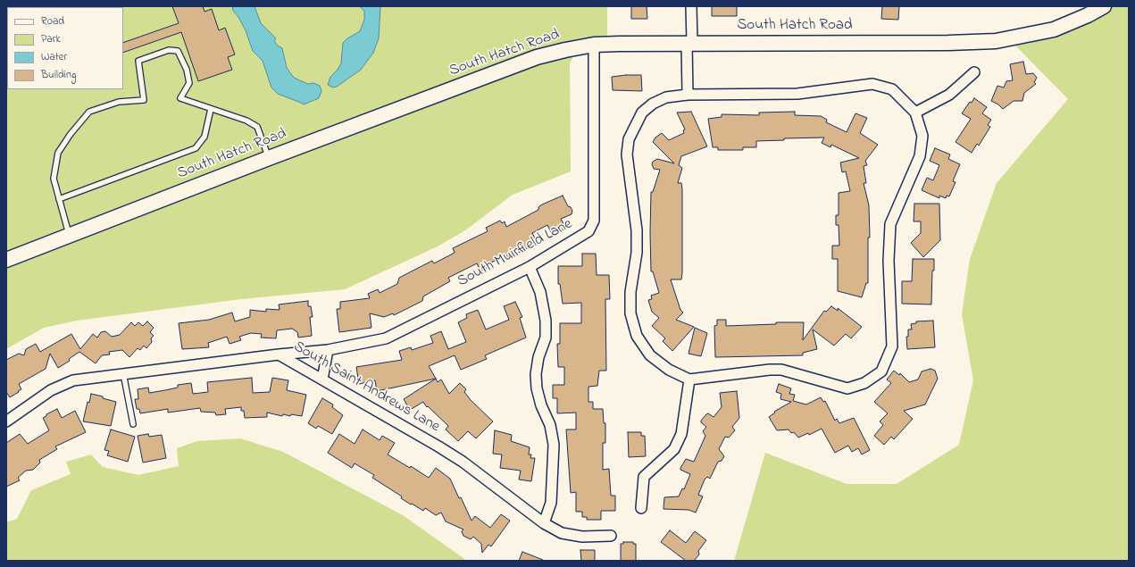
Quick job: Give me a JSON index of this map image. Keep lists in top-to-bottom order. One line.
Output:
{"streets":{"main road":["South Hatch Road"],"street":["South Muirfield Lane","South Saint Andrews Lane"]},"crossings":[["South Hatch Road","South Muirfield Lane"],["South Muirfield Lane","South Saint Andrews Lane"]],"legend":["Road","Park","Water","Building"]}
